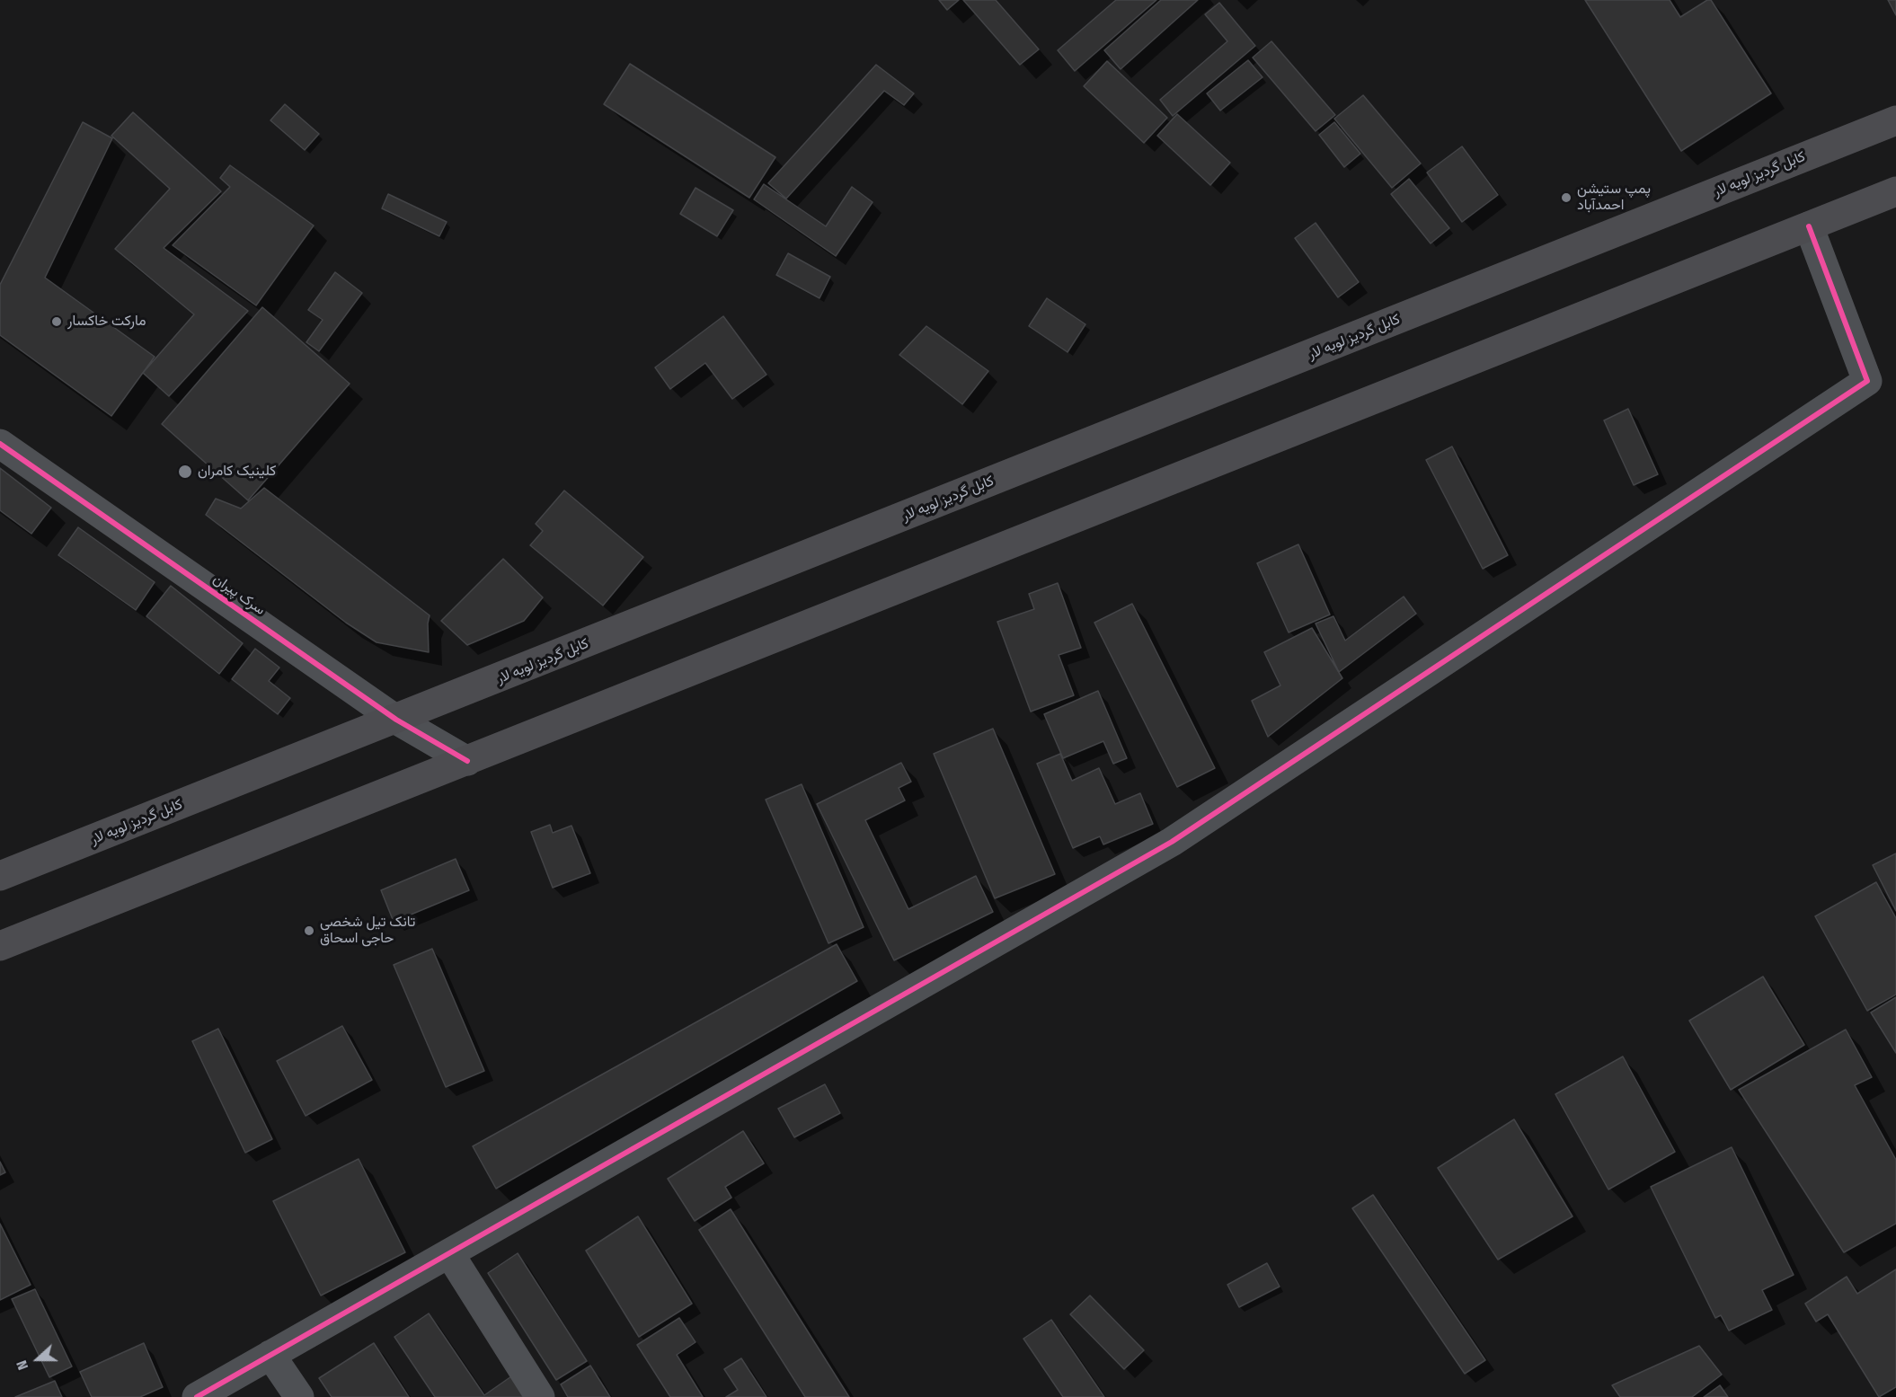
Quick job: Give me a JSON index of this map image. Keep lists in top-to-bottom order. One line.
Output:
{"streets":{"highway":["کابل گردیز لویه لار"],"street":["سرک پیران"]},"crossings":[["کابل گردیز لویه لار","سرک پیران"]],"places":["پمپ ستیشن احمدآباد","مارکت خاکسار","کلینیک کامران","تانک تیل شخصی حاجی اسحاق"],"north":"left"}
